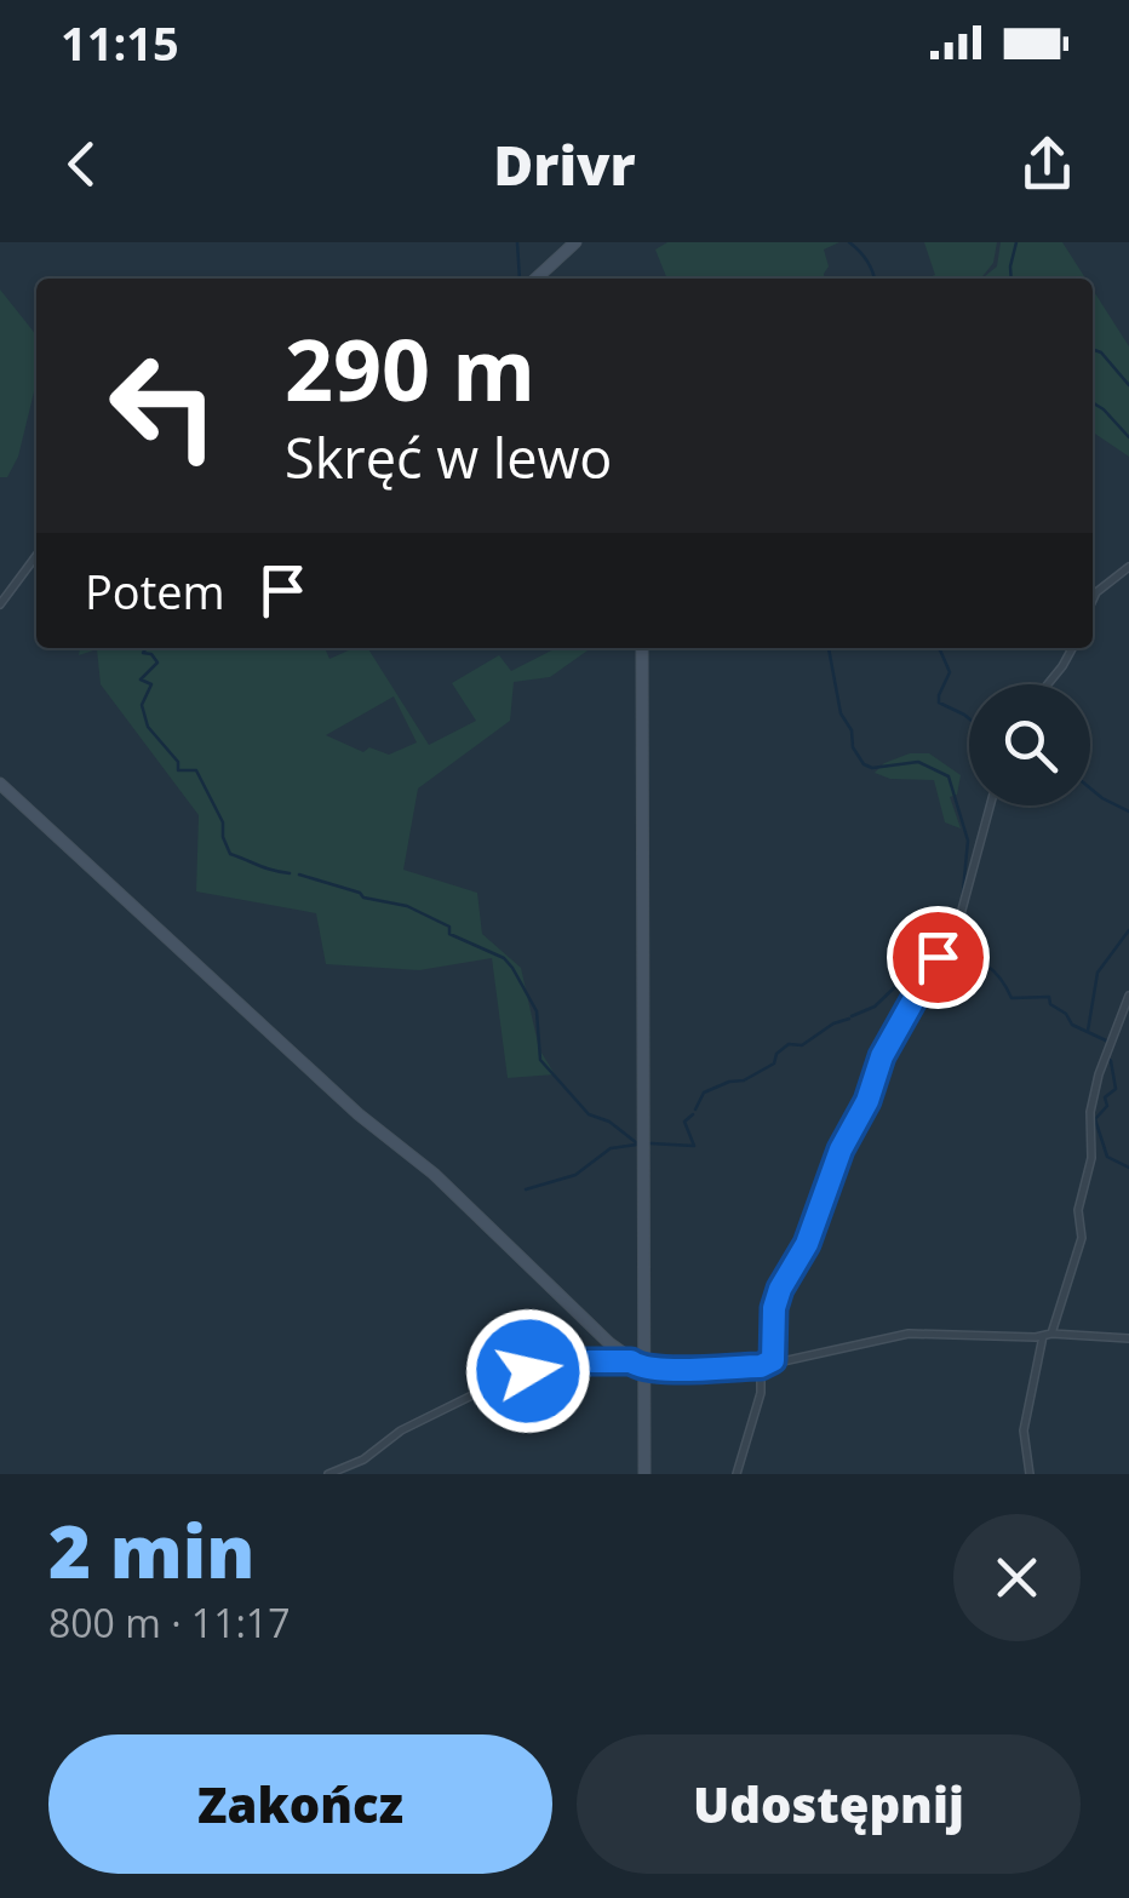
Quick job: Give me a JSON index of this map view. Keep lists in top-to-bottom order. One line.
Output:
{"page":{"status":"11:15","header":"Drivr","turn":["290 m","Skręć w lewo"],"then":"Potem","heading":["2 min","800 m · 11:17"],"buttons":["Zakończ","Udostępnij"]}}
